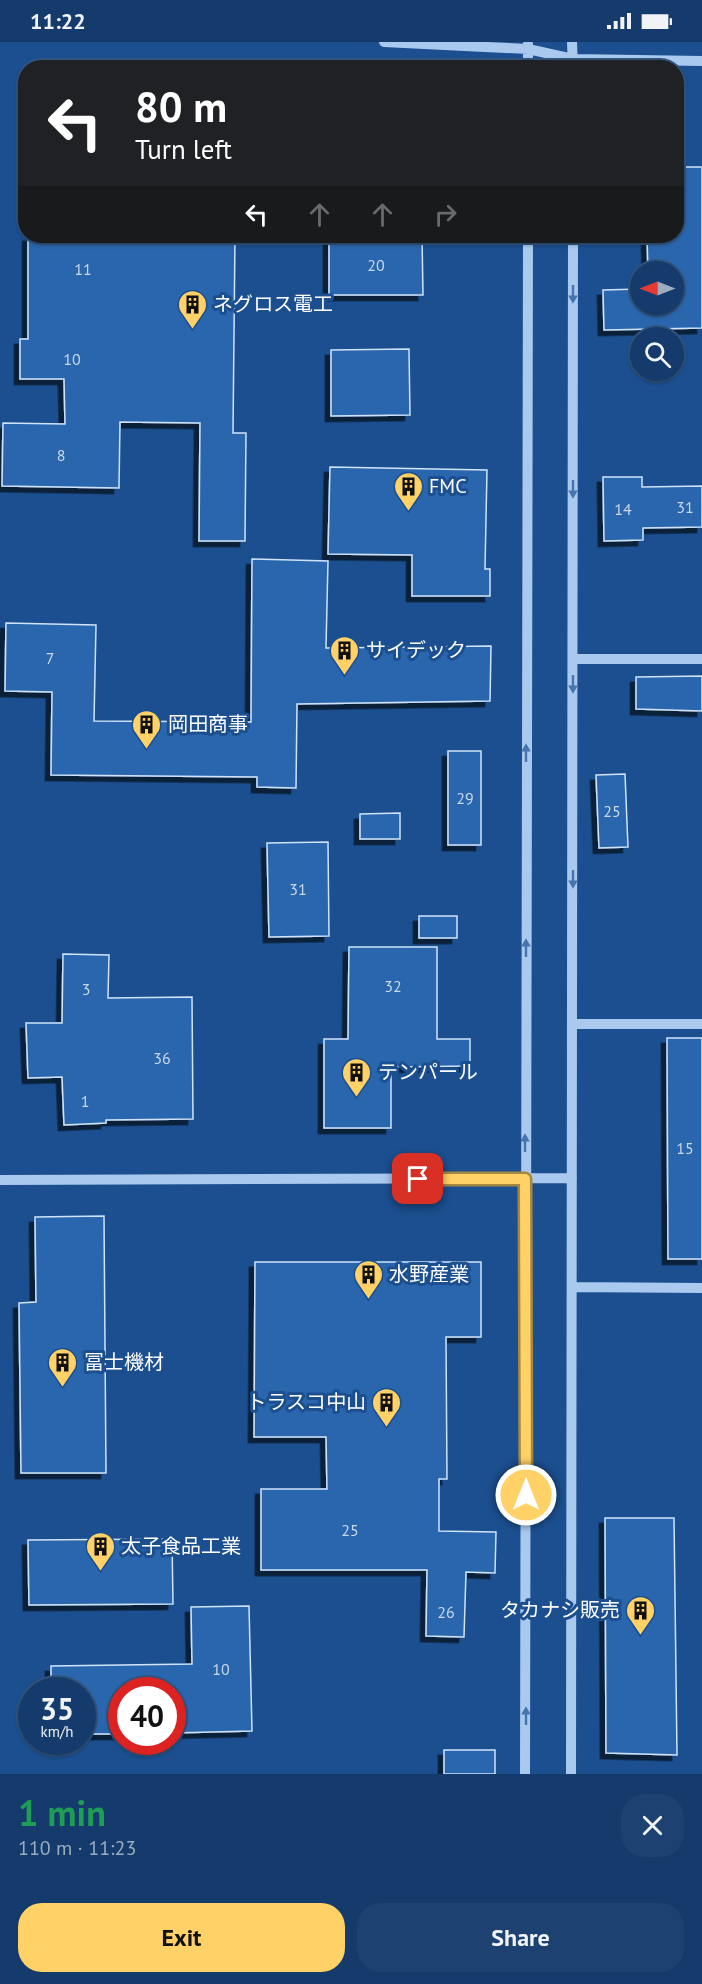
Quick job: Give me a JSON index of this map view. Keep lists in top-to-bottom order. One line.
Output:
{"places":{"building":["ネグロス電工","FMC","サイデック","岡田商事","テンパール","水野産業","冨士機材","トラスコ中山","太子食品工業","タカナシ販売"]},"house_numbers":["20","11","10","8","31","14","7","29","25","31","32","3","36","1","15","25","26","10"],"north":"left","page":{"status":"11:22","turn":["80 m","Turn left"],"speed":"35 km/h","limit":"40","heading":["1 min","110 m · 11:23"],"buttons":["Exit","Share"]}}
